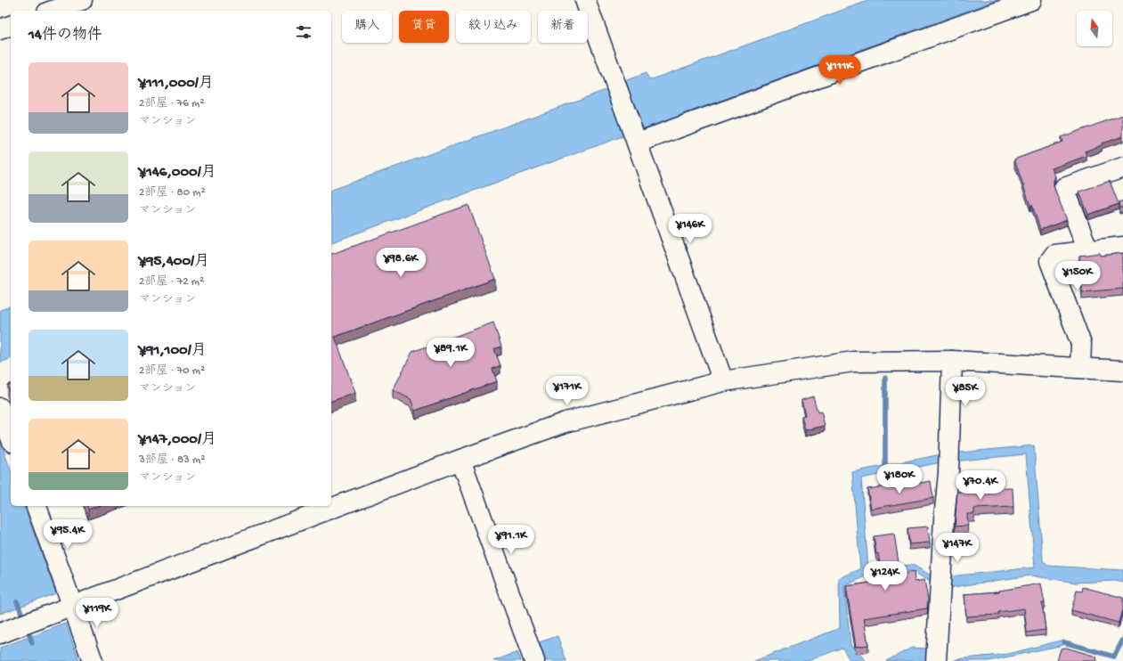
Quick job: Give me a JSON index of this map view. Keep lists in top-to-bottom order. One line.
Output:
{"north":"top","page":{"chip":["購入","賃貸","絞り込み","新着"],"heading":"14件の物件","list":[{"name":"¥111,000/月","note":"2部屋 · 76 m² · マンション"},{"name":"¥146,000/月","note":"2部屋 · 80 m² · マンション"},{"name":"¥95,400/月","note":"2部屋 · 72 m² · マンション"},{"name":"¥91,100/月","note":"2部屋 · 70 m² · マンション"},{"name":"¥147,000/月","note":"3部屋 · 83 m² · マンション"}],"price":["¥111K","¥146K","¥98.6K","¥150K","¥89.1K","¥171K","¥85K","¥180K","¥70.4K","¥95.4K","¥91.1K","¥147K","¥124K","¥119K"]}}
